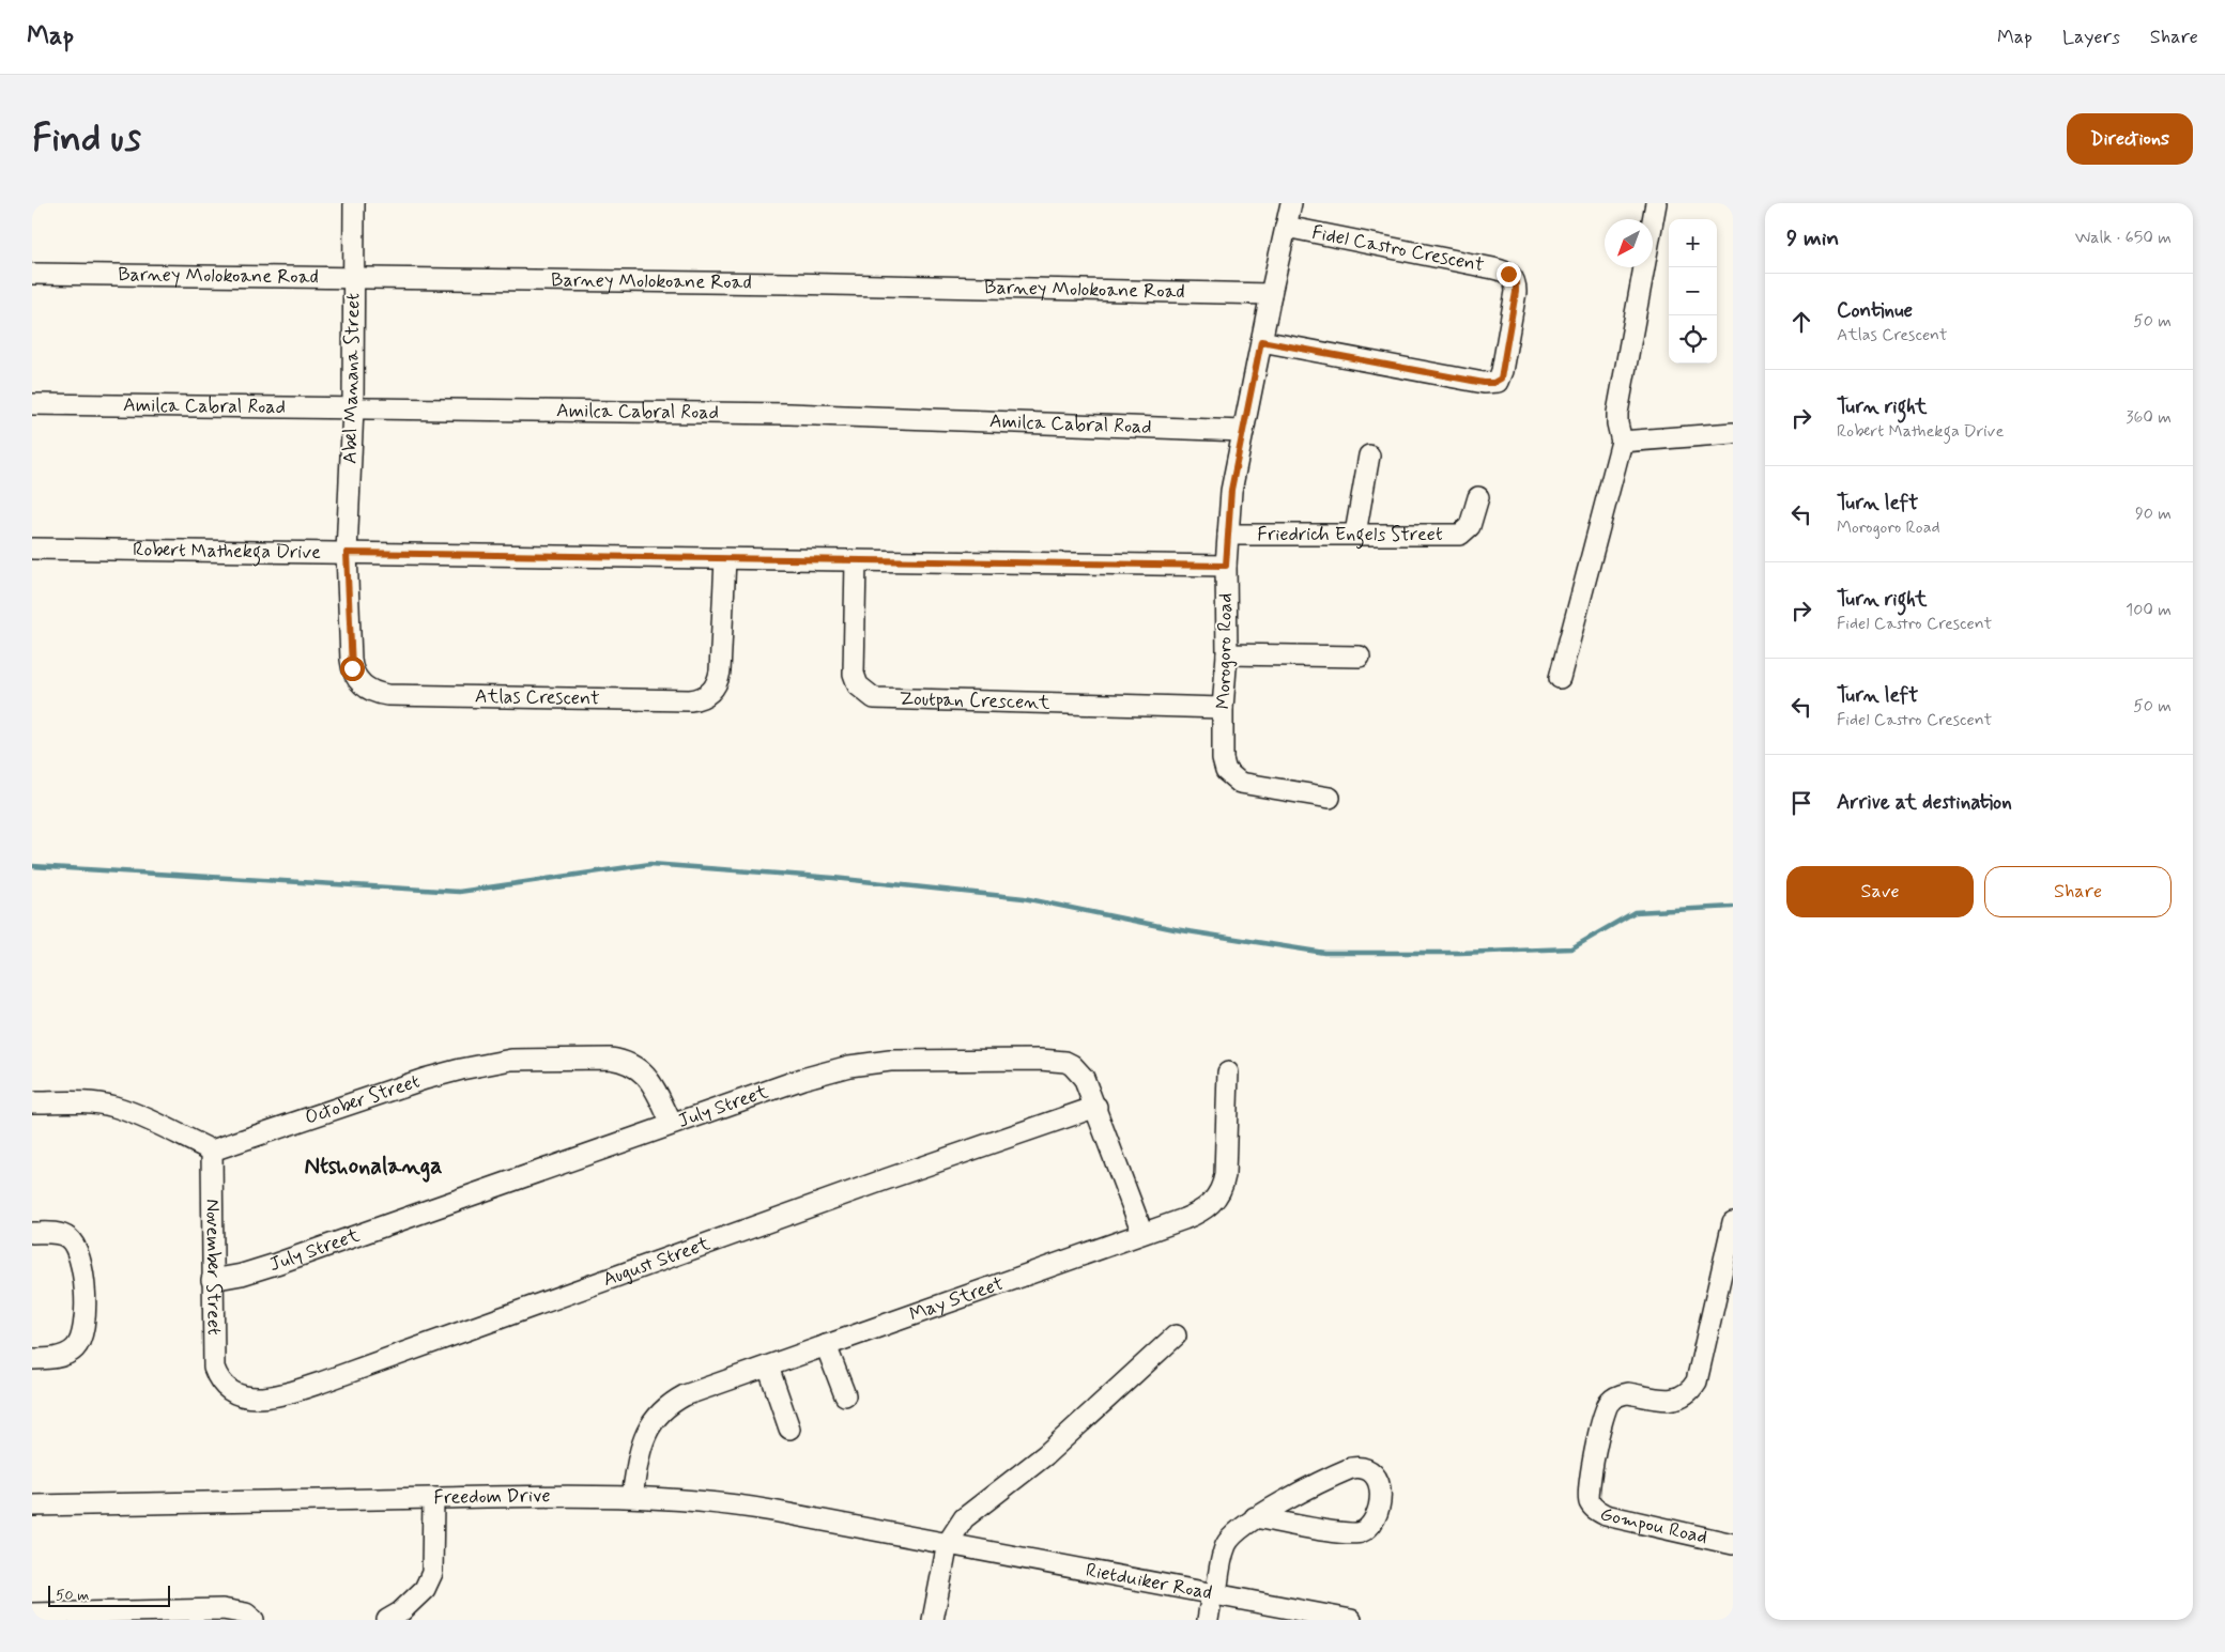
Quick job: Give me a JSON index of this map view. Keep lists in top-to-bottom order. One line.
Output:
{"streets":{"street":["Fidel Castro Crescent","Barney Molokoane Road","Abel Manana Street","Amilca Cabral Road","Friedrich Engels Street","Robert Mathekga Drive","Morogoro Road","Atlas Crescent","Zoutpan Crescent","October Street","July Street","August Street","November Street","May Street","Freedom Drive","Gompou Road","Rietduiker Road"]},"crossings":[["Fidel Castro Crescent","Morogoro Road"],["Barney Molokoane Road","Abel Manana Street"],["Barney Molokoane Road","Morogoro Road"],["Abel Manana Street","Amilca Cabral Road"],["Abel Manana Street","Robert Mathekga Drive"],["Abel Manana Street","Atlas Crescent"],["Amilca Cabral Road","Morogoro Road"],["Friedrich Engels Street","Morogoro Road"],["Robert Mathekga Drive","Morogoro Road"],["Robert Mathekga Drive","Atlas Crescent"],["Robert Mathekga Drive","Zoutpan Crescent"],["Morogoro Road","Zoutpan Crescent"],["October Street","July Street"],["October Street","November Street"],["July Street","August Street"],["July Street","November Street"],["July Street","May Street"],["August Street","November Street"],["May Street","Freedom Drive"],["Freedom Drive","Rietduiker Road"]],"districts":["Ntshonalanga"],"scale_bar":"50 m","north":"bottom left","page":{"header":"Map","nav":["Map","Layers","Share"],"buttons":["Directions",["Save","Share"]],"title":"Find us","heading":["9 min","Walk · 650 m"],"map_buttons":["+","−"],"list":[["Continue","Atlas Crescent","50 m"],["Turn right","Robert Mathekga Drive","360 m"],["Turn left","Morogoro Road","90 m"],["Turn right","Fidel Castro Crescent","100 m"],["Turn left","Fidel Castro Crescent","50 m"],"Arrive at destination"],"scale":"50 m"}}
